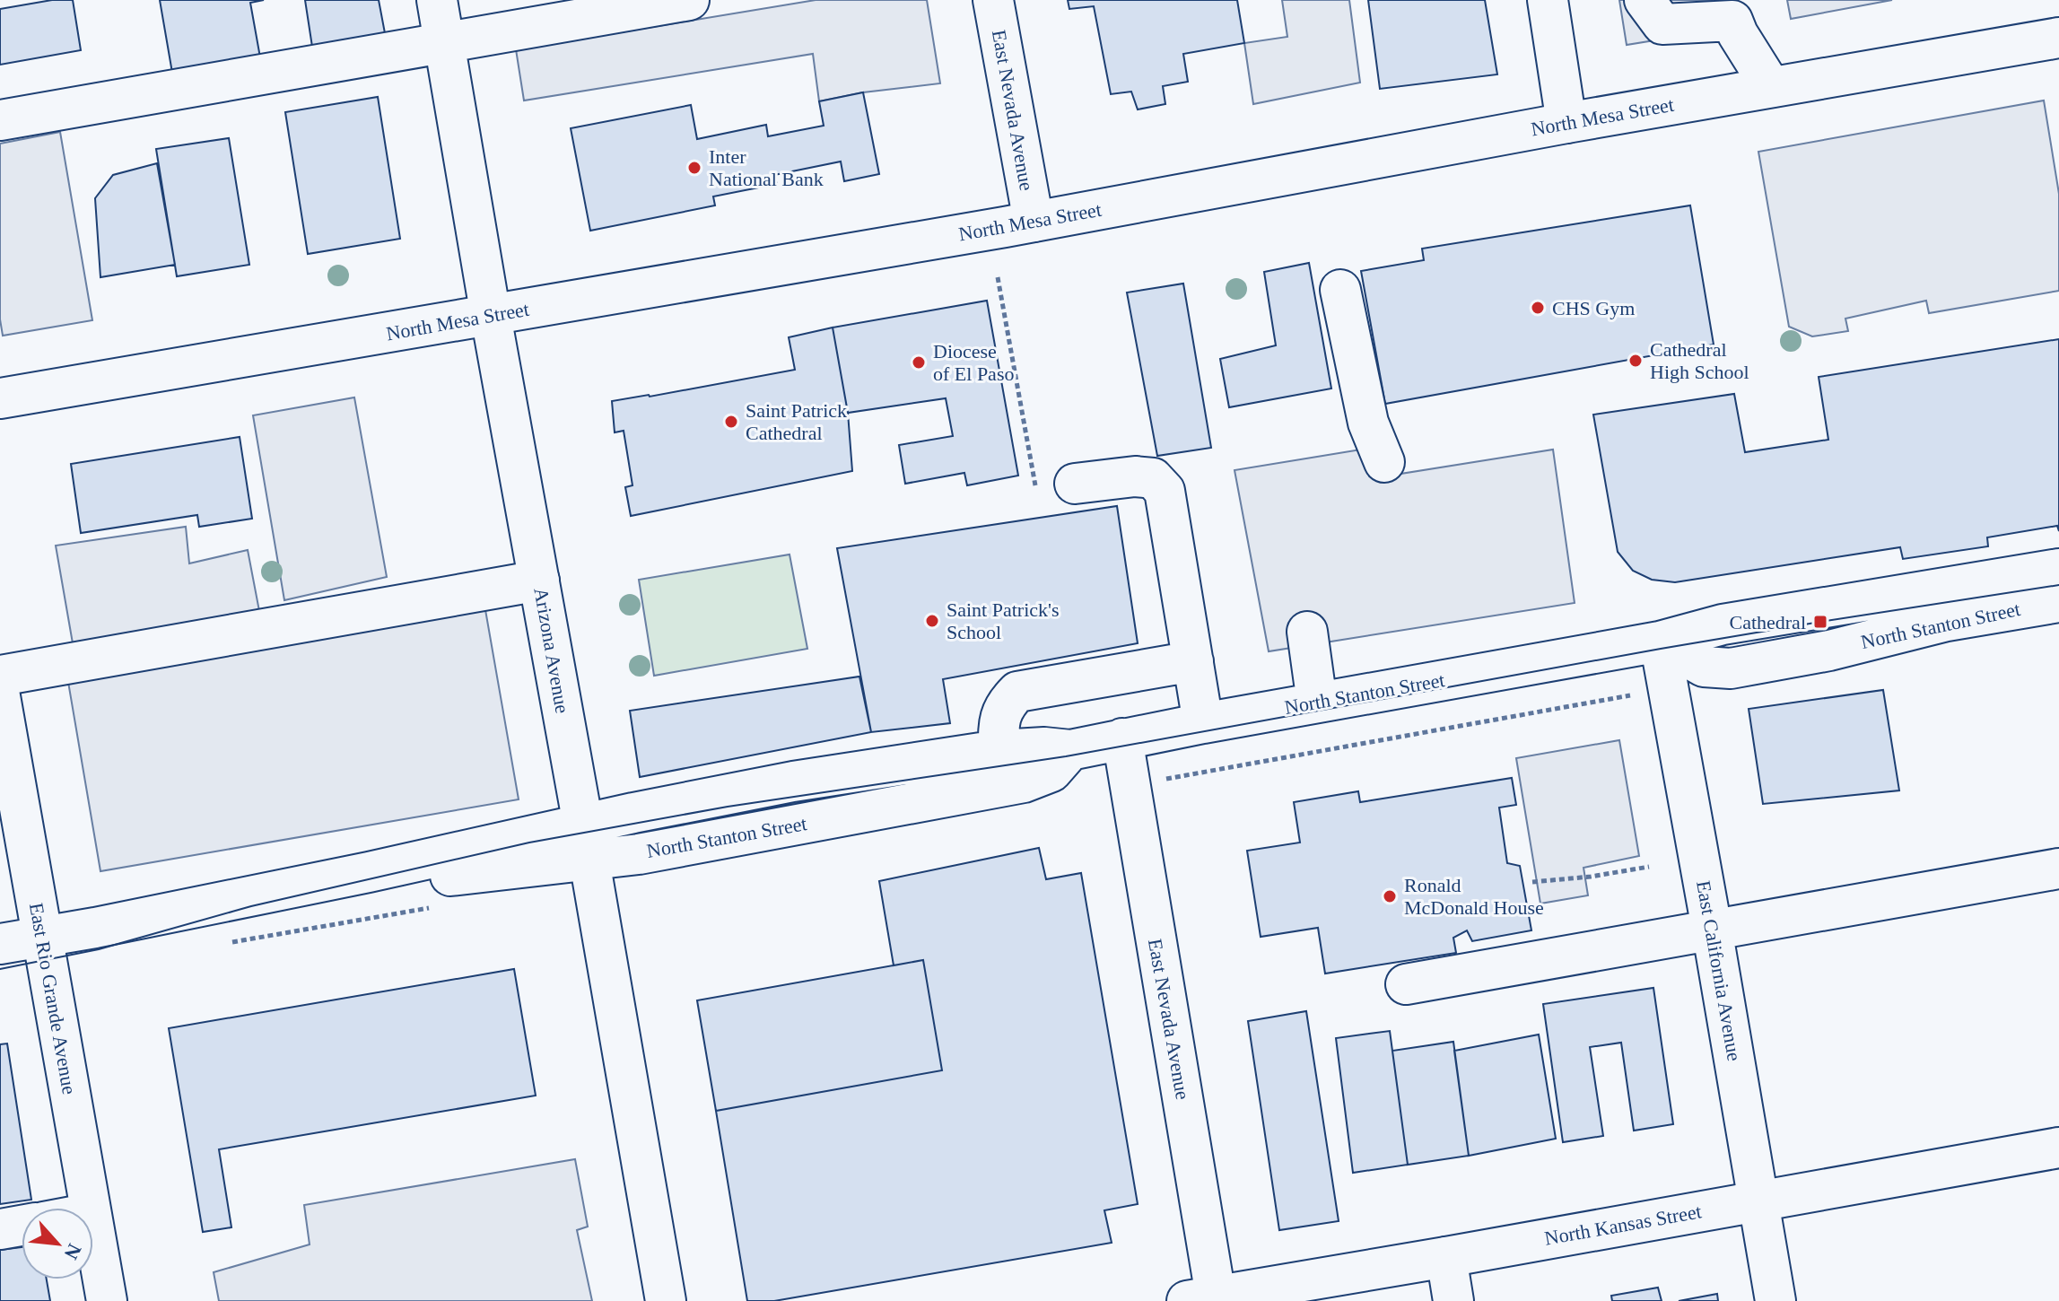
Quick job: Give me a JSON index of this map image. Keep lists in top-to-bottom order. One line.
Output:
{"streets":{"street":["East Nevada Avenue","North Mesa Street","North Stanton Street","Arizona Avenue","East California Avenue","East Rio Grande Avenue","North Kansas Street"]},"crossings":[["East Nevada Avenue","North Mesa Street"],["East Nevada Avenue","North Stanton Street"],["East Nevada Avenue","North Kansas Street"],["North Mesa Street","Arizona Avenue"],["North Stanton Street","Arizona Avenue"],["North Stanton Street","East California Avenue"],["North Stanton Street","East Rio Grande Avenue"],["East California Avenue","North Kansas Street"]],"places":{"other":["Inter National Bank","CHS Gym","Cathedral High School","Diocese of El Paso","Saint Patrick Cathedral","Saint Patrick's School","Ronald McDonald House"],"transit":["Cathedral"]},"north":"bottom right"}
